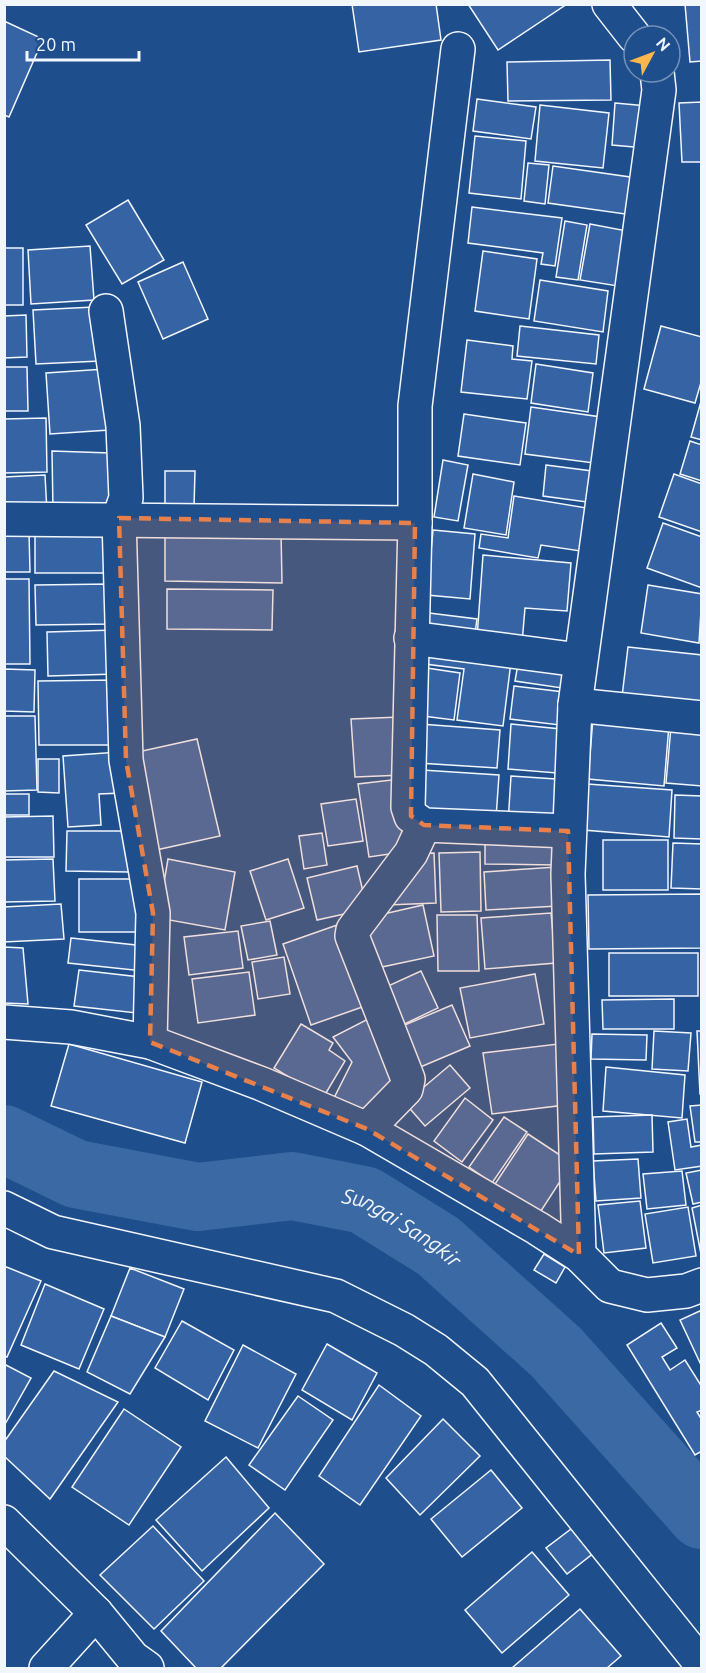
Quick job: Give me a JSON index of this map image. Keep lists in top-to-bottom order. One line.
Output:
{"water":["Sungai Sangkir"],"scale_bar":"20 m","north":"top right"}
